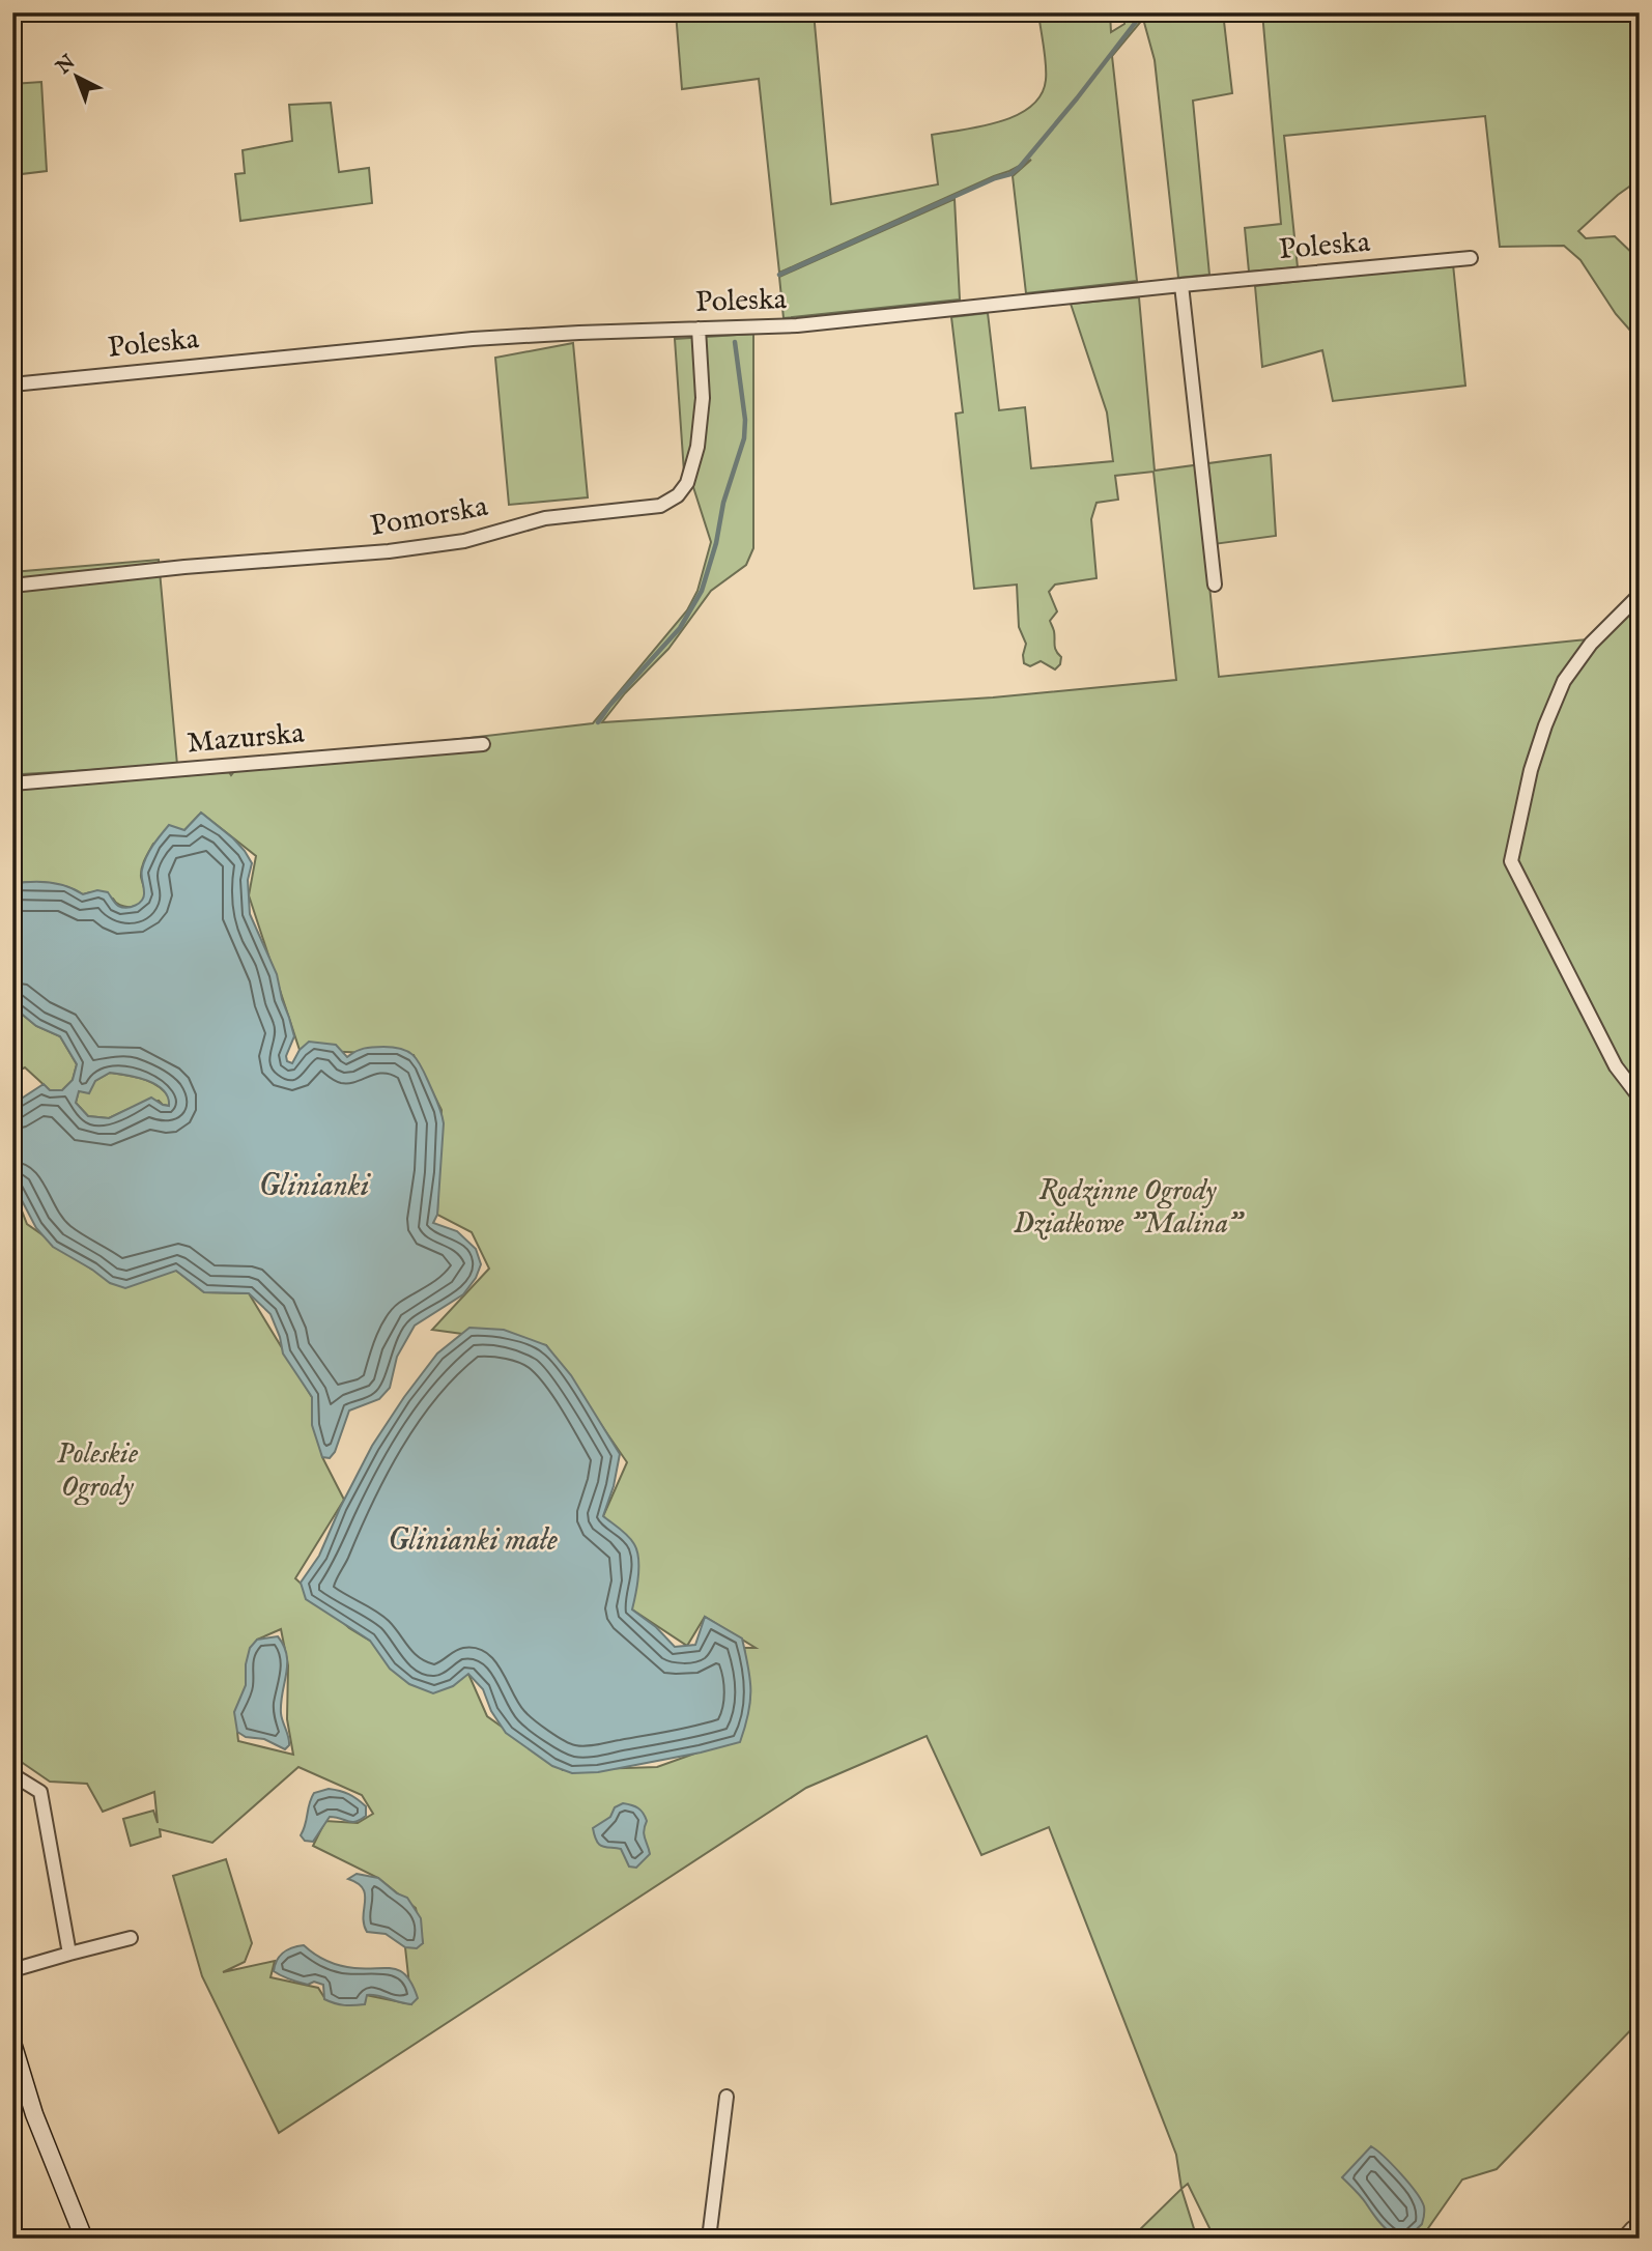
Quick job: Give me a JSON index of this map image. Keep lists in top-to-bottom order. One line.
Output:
{"streets":{"street":["Poleska","Pomorska","Mazurska"]},"crossings":[["Poleska","Pomorska"]],"water":["Glinianki","Glinianki małe"],"parks":["Rodzinne Ogrody Działkowe \"Malina\"","Poleskie Ogrody"],"north":"top left"}
